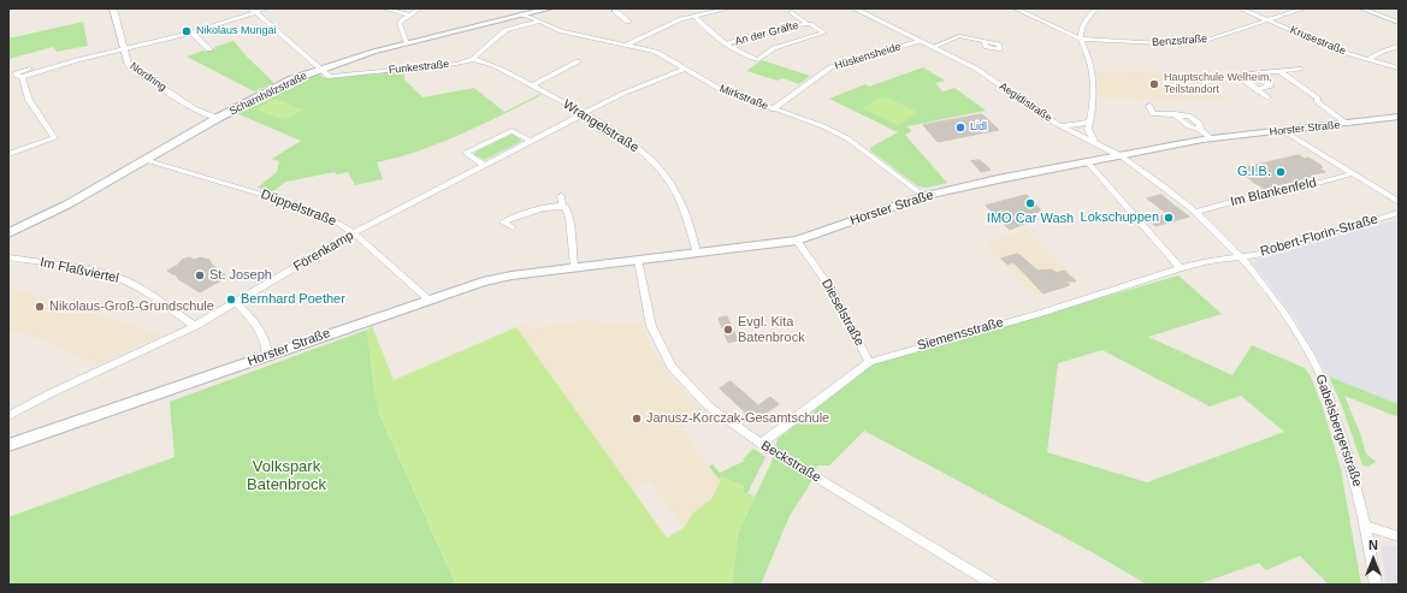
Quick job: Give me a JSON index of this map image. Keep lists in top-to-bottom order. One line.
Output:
{"streets":{"main road":["Scharnhölzstraße","Horster Straße"],"street":["An der Gräfte","Benzstraße","Krusestraße","Hüskensheide","Funkestraße","Nordring","Mirkstraße","Aegidistraße","Wrangelstraße","Im Blankenfeld","Düppelstraße","Robert-Florin-Straße","Förenkamp","Im Flaßviertel","Dieselstraße","Siemensstraße","Gabelsbergerstraße","Beckstraße"]},"crossings":[["Benzstraße","Krusestraße"],["Hüskensheide","Mirkstraße"],["Hüskensheide","Aegidistraße"],["Funkestraße","Scharnhölzstraße"],["Funkestraße","Wrangelstraße"],["Nordring","Scharnhölzstraße"],["Scharnhölzstraße","Mirkstraße"],["Scharnhölzstraße","Düppelstraße"],["Mirkstraße","Horster Straße"],["Mirkstraße","Förenkamp"],["Aegidistraße","Horster Straße"],["Aegidistraße","Gabelsbergerstraße"],["Wrangelstraße","Horster Straße"],["Wrangelstraße","Förenkamp"],["Horster Straße","Düppelstraße"],["Horster Straße","Dieselstraße"],["Horster Straße","Gabelsbergerstraße"],["Horster Straße","Beckstraße"],["Im Blankenfeld","Gabelsbergerstraße"],["Düppelstraße","Förenkamp"],["Robert-Florin-Straße","Siemensstraße"],["Robert-Florin-Straße","Gabelsbergerstraße"],["Förenkamp","Im Flaßviertel"],["Dieselstraße","Siemensstraße"],["Siemensstraße","Gabelsbergerstraße"],["Siemensstraße","Beckstraße"]],"parks":["Volkspark Batenbrock"],"places":["Nikolaus Mungai","Hauptschule Welheim, Teilstandort","Lidl","G.I.B.","IMO Car Wash","Lokschuppen","St. Joseph","Bernhard Poether","Nikolaus-Groß-Grundschule","Evgl. Kita Batenbrock","Janusz-Korczak-Gesamtschule"],"north":"top"}
